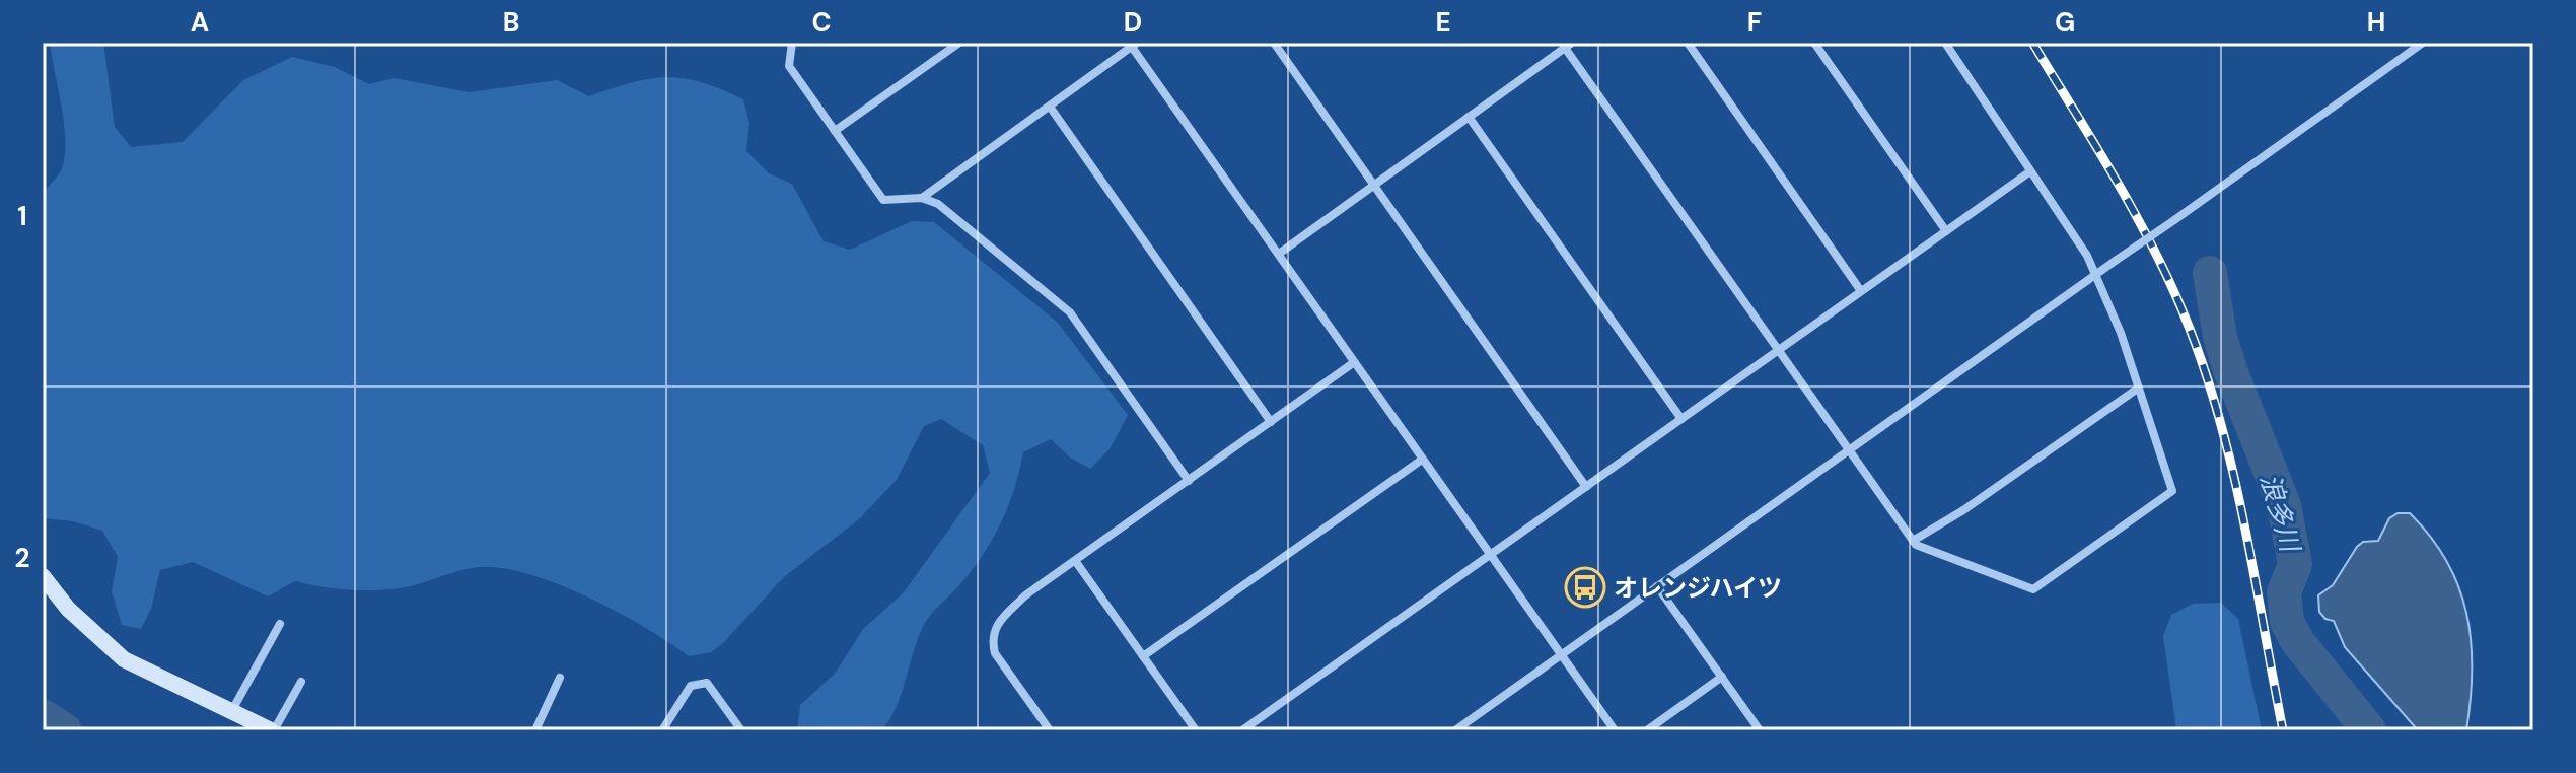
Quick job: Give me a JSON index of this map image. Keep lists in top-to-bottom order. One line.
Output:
{"water":["浪多川"],"places":{"bus stop":["オレンジハイツ"]},"grid":{"columns":["A","B","C","D","E","F","G","H"],"rows":["1","2"]}}
